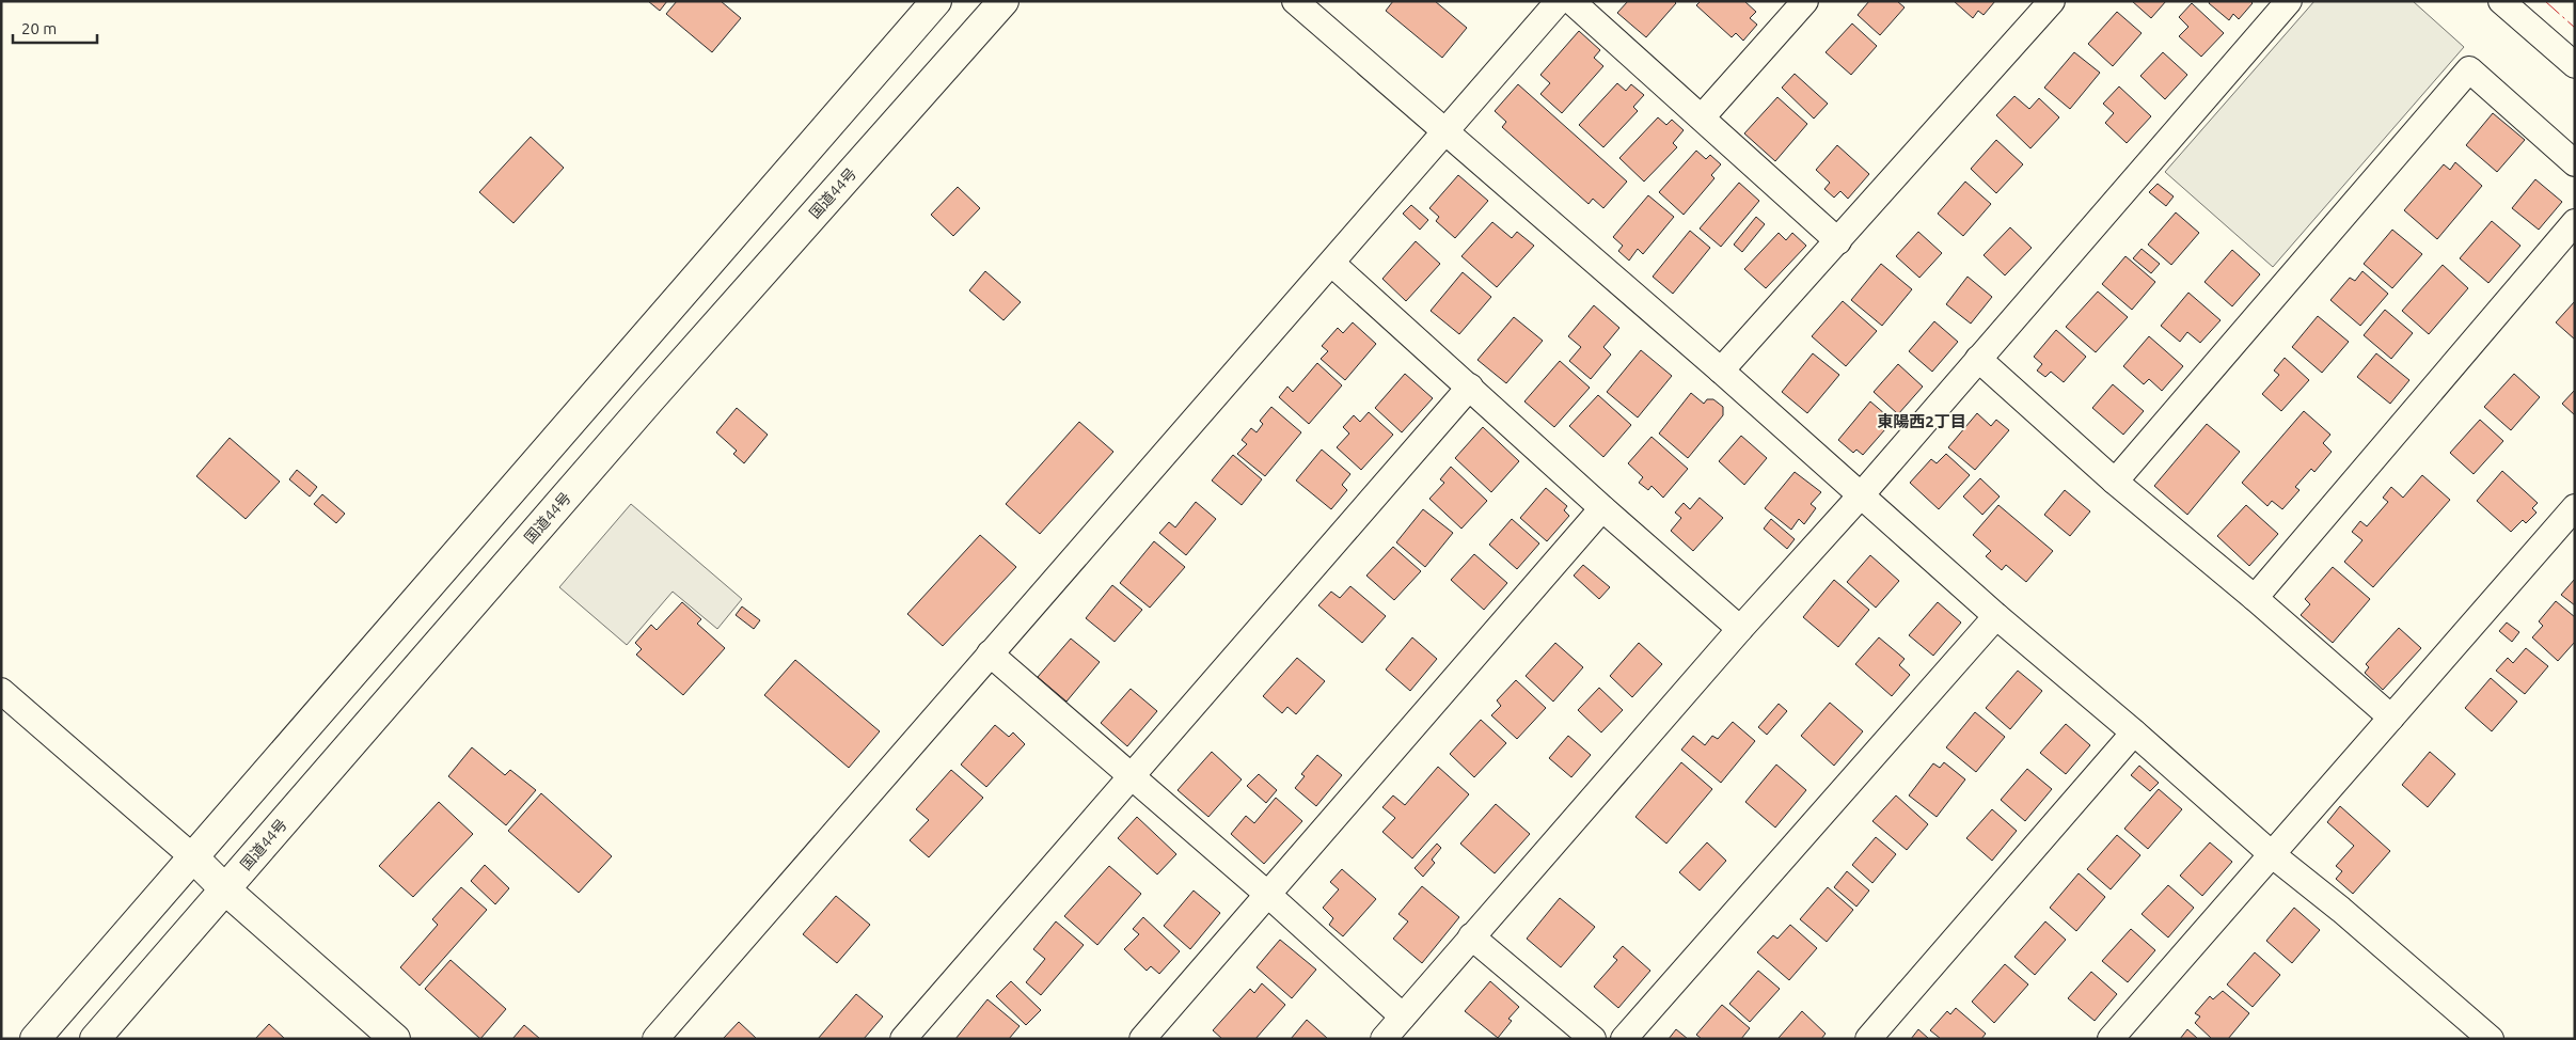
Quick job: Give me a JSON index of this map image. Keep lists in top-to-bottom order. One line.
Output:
{"streets":{"main road":["国道44号"]},"districts":["東陽西2丁目"],"scale_bar":"20 m"}
